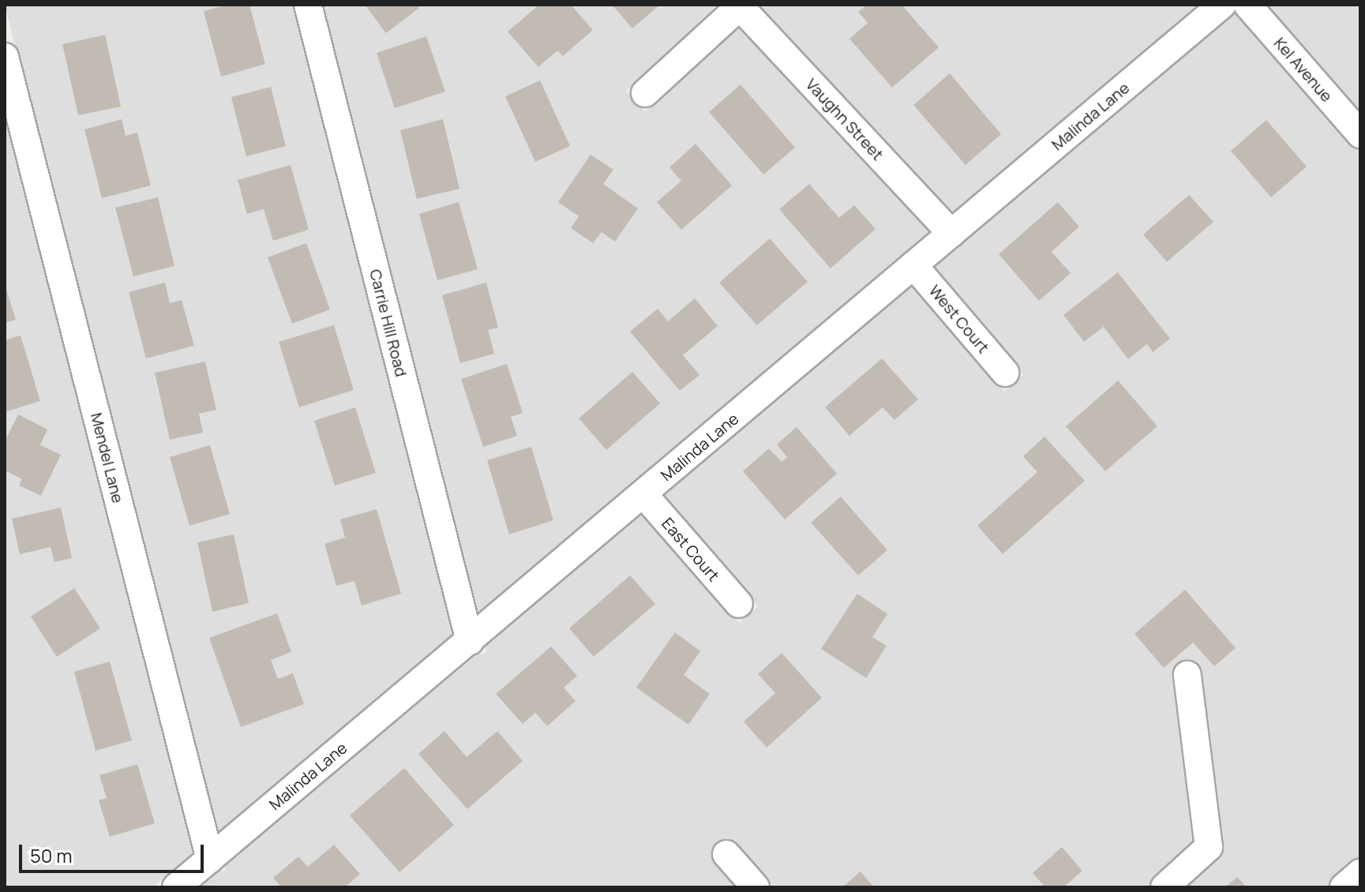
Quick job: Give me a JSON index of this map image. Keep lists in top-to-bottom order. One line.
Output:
{"streets":{"street":["Kel Avenue","Malinda Lane","Vaughn Street","West Court","Carrie Hill Road","Mendel Lane","East Court"]},"crossings":[["Malinda Lane","Vaughn Street"],["Malinda Lane","West Court"],["Malinda Lane","Carrie Hill Road"],["Malinda Lane","Mendel Lane"],["Malinda Lane","East Court"]],"scale_bar":"50 m"}
